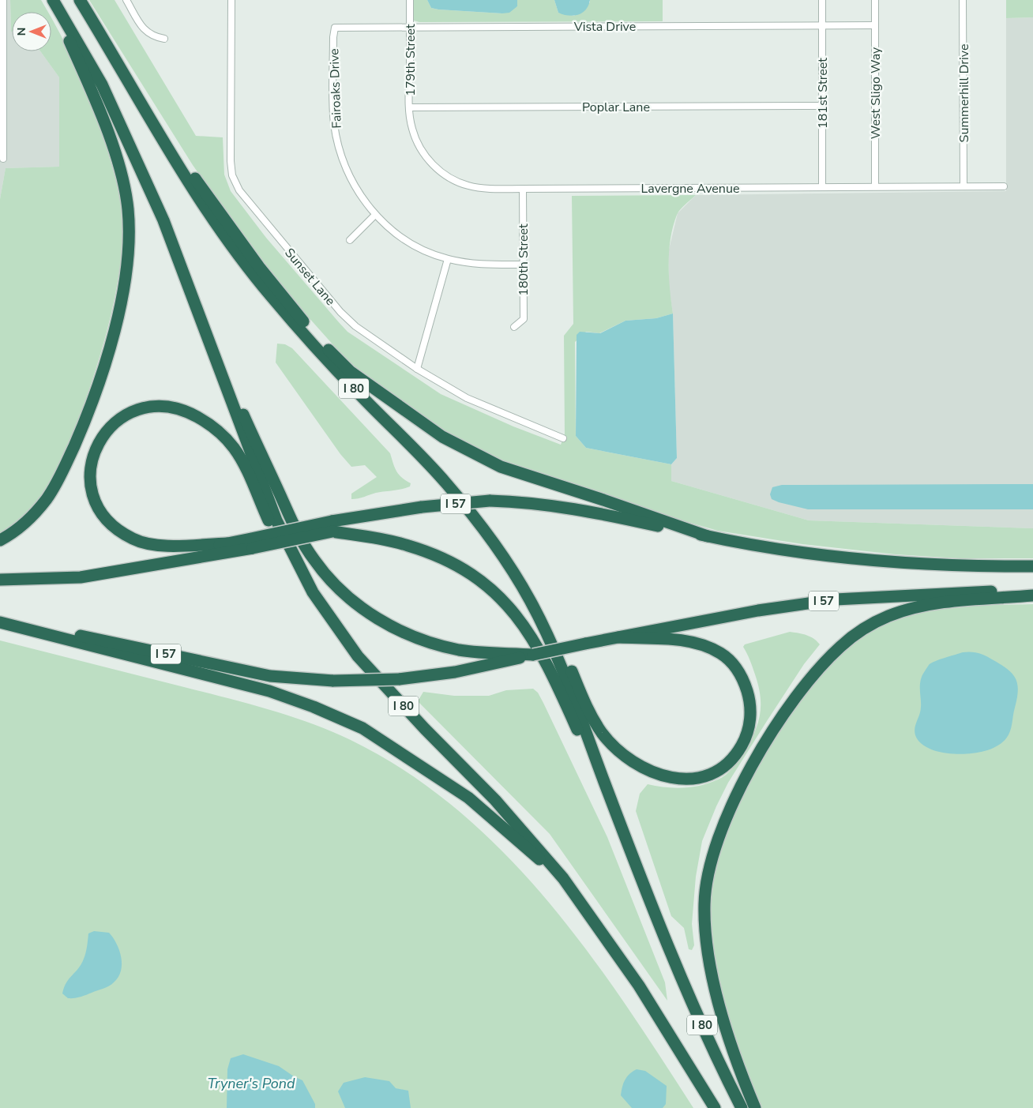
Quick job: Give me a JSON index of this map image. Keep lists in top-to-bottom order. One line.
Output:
{"streets":{"highway":["I 80","I 57"],"street":["Vista Drive","179th Street","Fairoaks Drive","181st Street","West Sligo Way","Summerhill Drive","Poplar Lane","Lavergne Avenue","180th Street","Sunset Lane"]},"crossings":[["Vista Drive","179th Street"],["Vista Drive","Fairoaks Drive"],["Vista Drive","181st Street"],["Vista Drive","West Sligo Way"],["179th Street","Poplar Lane"],["179th Street","Lavergne Avenue"],["Fairoaks Drive","180th Street"],["181st Street","Poplar Lane"],["181st Street","Lavergne Avenue"],["West Sligo Way","Lavergne Avenue"],["Summerhill Drive","Lavergne Avenue"],["Lavergne Avenue","180th Street"]],"water":["Tryner's Pond"],"north":"left"}
